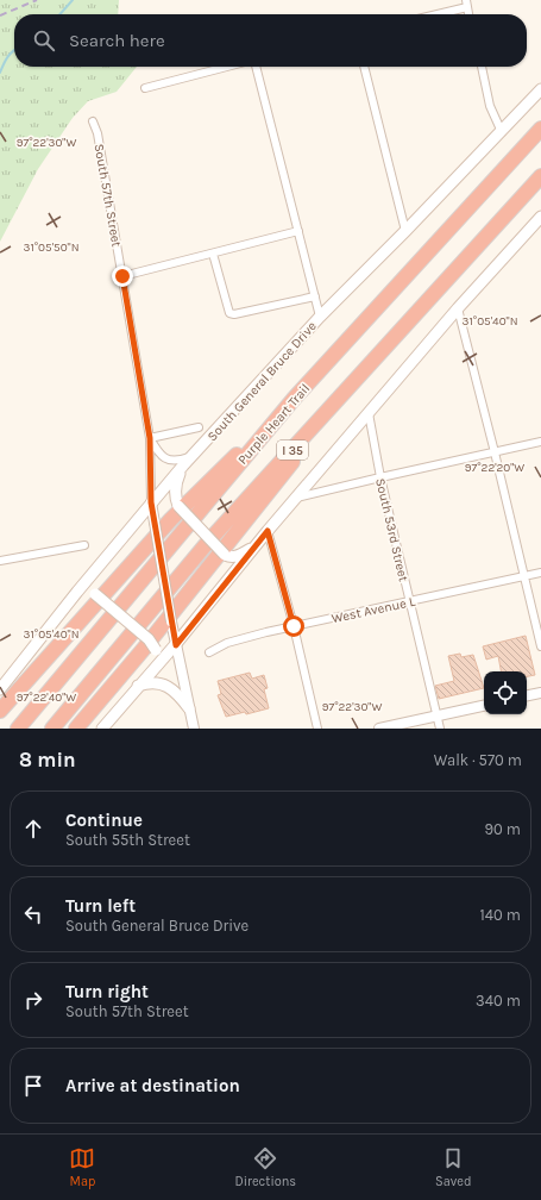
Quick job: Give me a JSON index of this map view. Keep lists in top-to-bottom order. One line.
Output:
{"streets":{"highway":["Purple Heart Trail","I 35"],"main road":["South General Bruce Drive"],"street":["South 57th Street","South 53rd Street","West Avenue L"]},"crossings":[["South 57th Street","South General Bruce Drive"],["South 53rd Street","West Avenue L"]],"page":{"search":"Search here","heading":["8 min","Walk · 570 m"],"list":[["Continue","South 55th Street","90 m"],["Turn left","South General Bruce Drive","140 m"],["Turn right","South 57th Street","340 m"],"Arrive at destination"],"nav":["Map","Directions","Saved"]},"coordinates":["97°22'30\"W","31°05'50\"N","31°05'40\"N","97°22'20\"W","97°22'40\"W"]}
